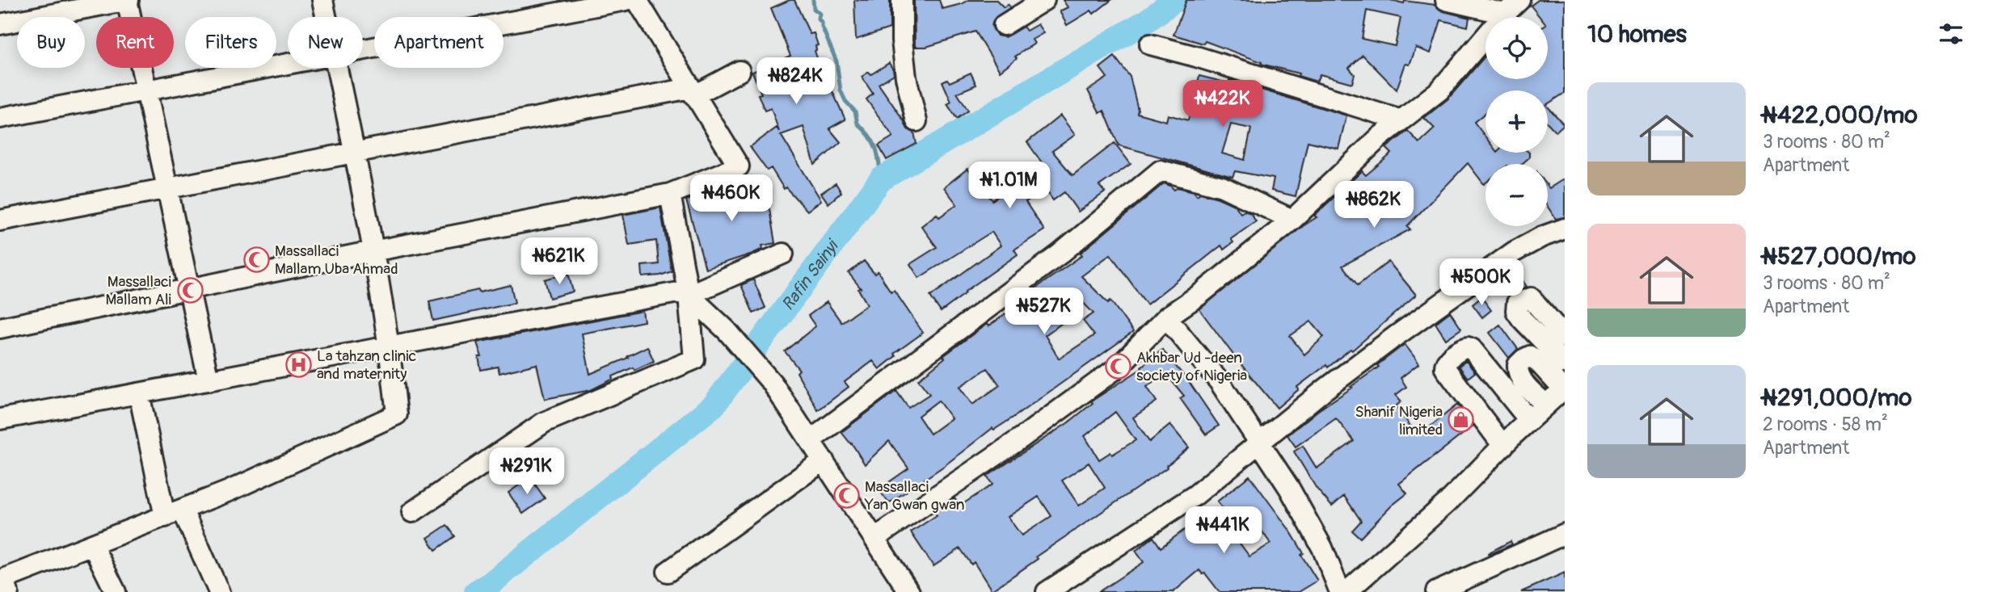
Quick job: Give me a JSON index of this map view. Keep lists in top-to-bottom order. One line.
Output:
{"water":["Rafin Sainyi"],"places":{"mosque":["Massallaci Mallam Uba Ahmad","Massallaci Mallam Ali","Akhbar Ud -deen society of Nigeria","Massallaci Yan Gwan gwan"],"hospital":["La tahzan clinic and maternity"],"shop":["Shanif Nigeria limited"]},"page":{"heading":"10 homes","map_buttons":["+","−"],"chip":["Buy","Rent","Filters","New","Apartment"],"price":["₦824K","₦422K","₦1.01M","₦460K","₦862K","₦621K","₦500K","₦527K","₦291K","₦441K"],"list":[{"name":"₦422,000/mo","note":"3 rooms · 80 m² · Apartment"},{"name":"₦527,000/mo","note":"3 rooms · 80 m² · Apartment"},{"name":"₦291,000/mo","note":"2 rooms · 58 m² · Apartment"}]}}
